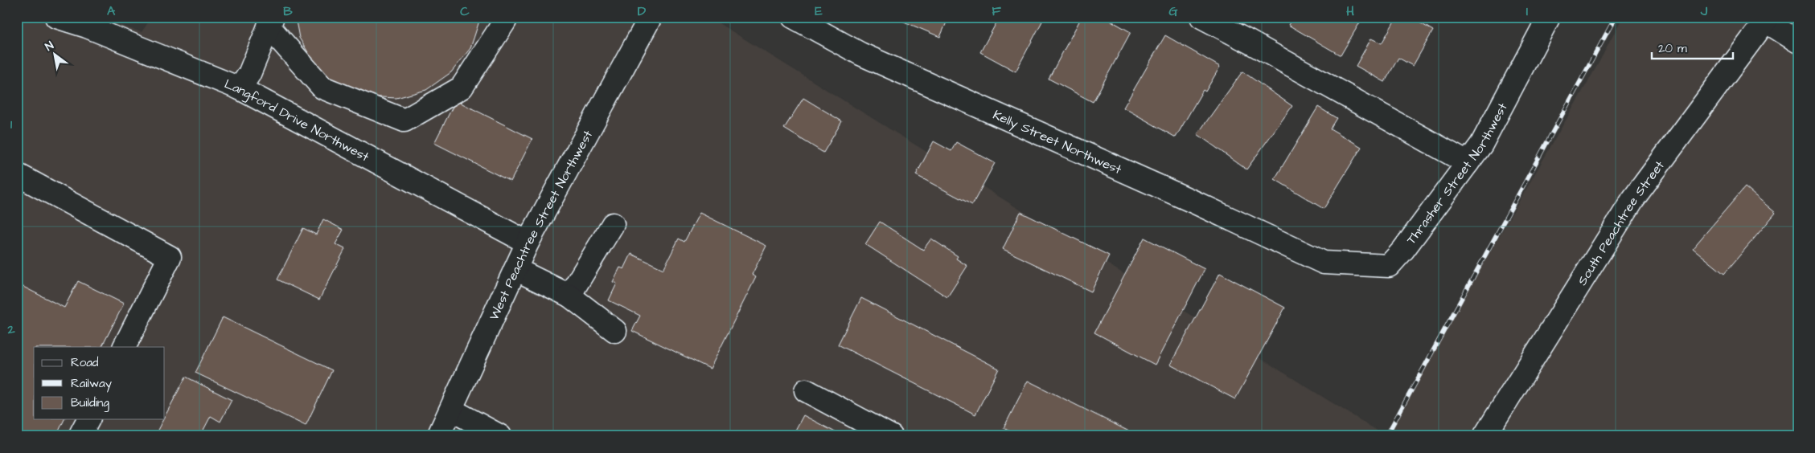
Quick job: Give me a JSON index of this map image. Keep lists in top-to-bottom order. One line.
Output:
{"streets":{"street":["Langford Drive Northwest","Kelly Street Northwest","Thrasher Street Northwest","South Peachtree Street","West Peachtree Street Northwest"]},"crossings":[["Langford Drive Northwest","West Peachtree Street Northwest"],["Kelly Street Northwest","Thrasher Street Northwest"]],"legend":["Road","Railway","Building"],"scale_bar":"20 m","north":"top left","grid":{"columns":["A","B","C","D","E","F","G","H","I","J"],"rows":["1","2"]}}
